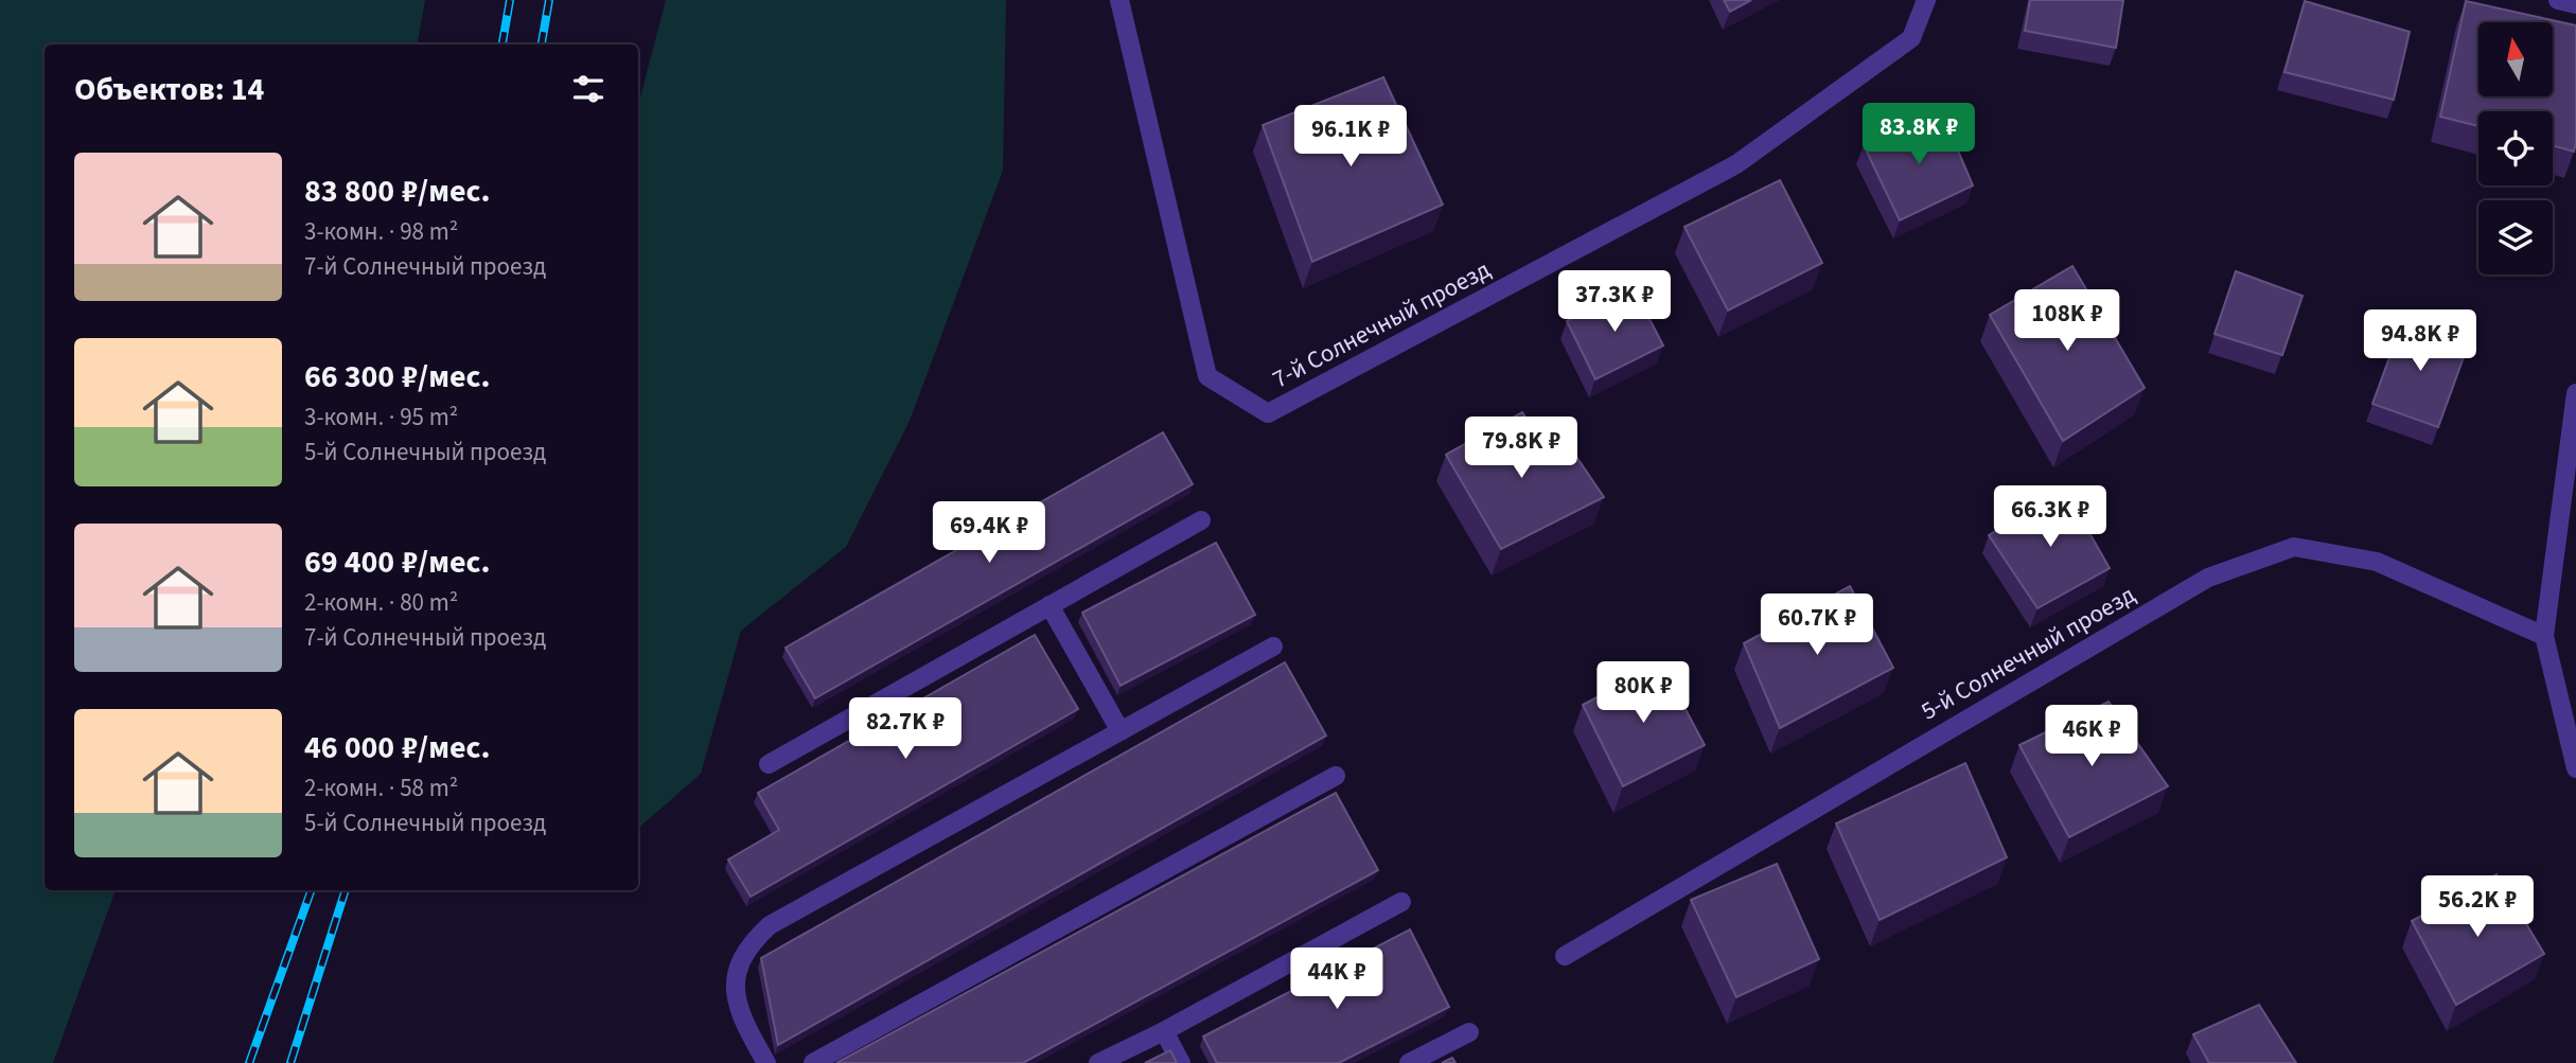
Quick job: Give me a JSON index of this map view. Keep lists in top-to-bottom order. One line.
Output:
{"streets":{"street":["7-й Солнечный проезд","5-й Солнечный проезд"]},"north":"top","page":{"heading":"Объектов: 14","price":["83.8K ₽","96.1K ₽","37.3K ₽","108K ₽","94.8K ₽","79.8K ₽","66.3K ₽","69.4K ₽","60.7K ₽","80K ₽","82.7K ₽","46K ₽","56.2K ₽","44K ₽"],"list":[{"name":"83 800 ₽/мес.","note":"3-комн. · 98 m² · 7-й Солнечный проезд"},{"name":"66 300 ₽/мес.","note":"3-комн. · 95 m² · 5-й Солнечный проезд"},{"name":"69 400 ₽/мес.","note":"2-комн. · 80 m² · 7-й Солнечный проезд"},{"name":"46 000 ₽/мес.","note":"2-комн. · 58 m² · 5-й Солнечный проезд"}]}}
